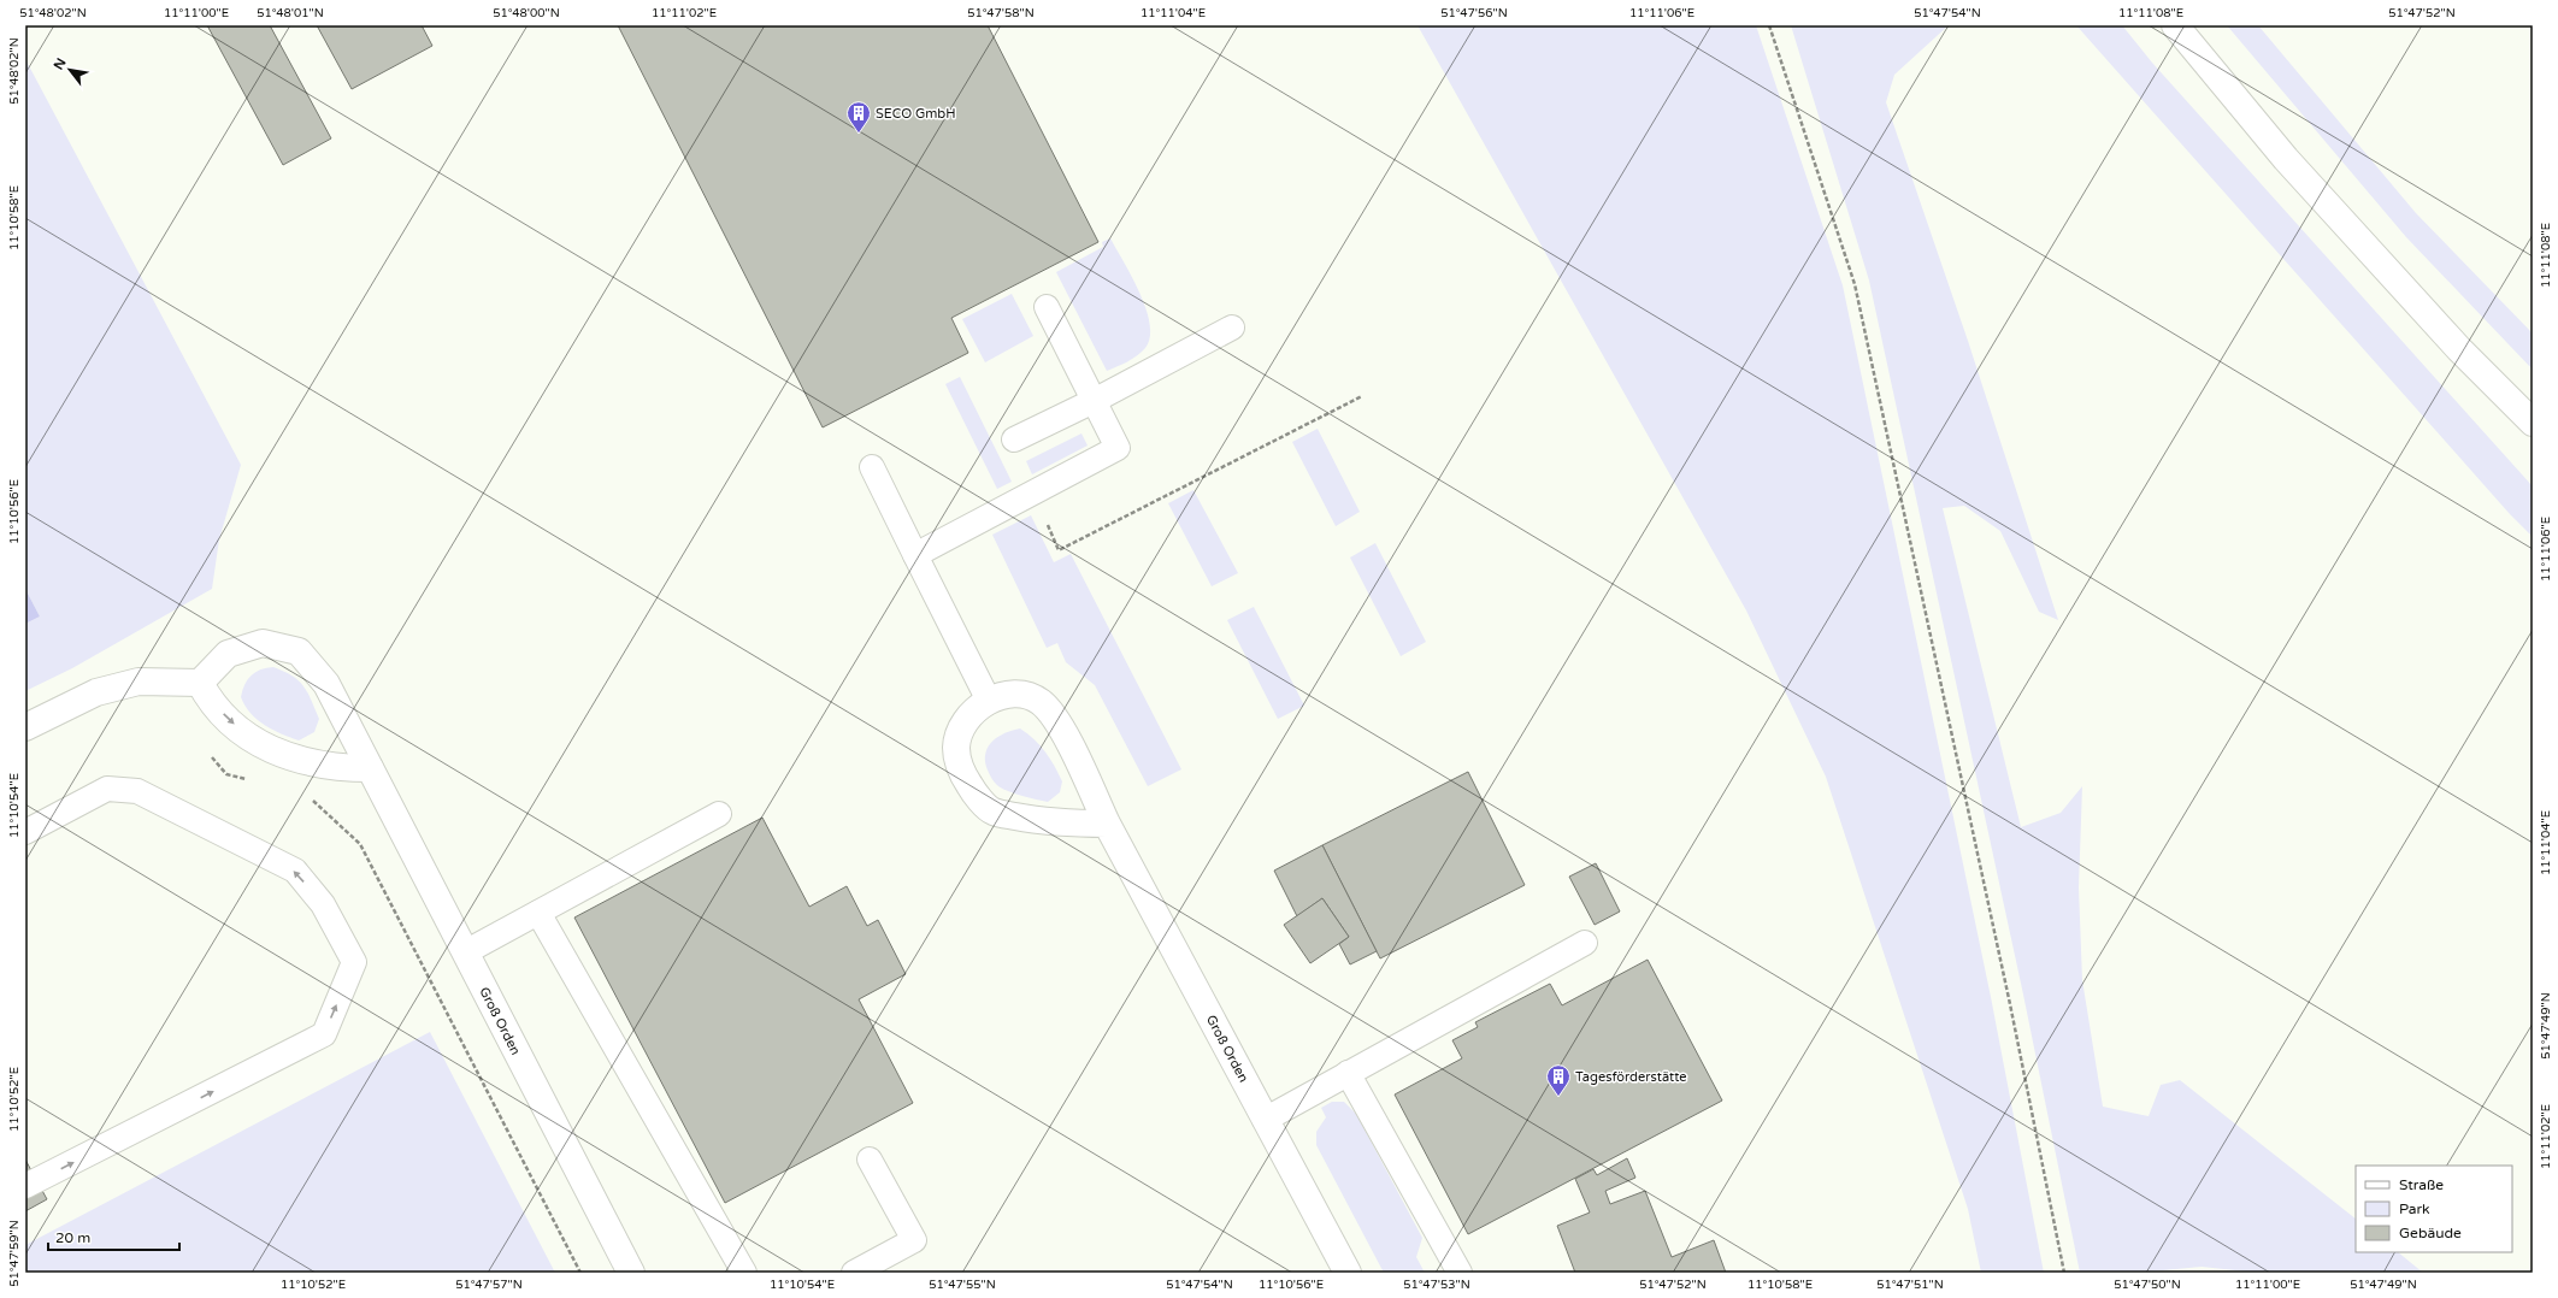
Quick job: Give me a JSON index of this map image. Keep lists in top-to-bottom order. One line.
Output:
{"streets":{"street":["Groß Orden"]},"places":{"building":["SECO GmbH","Tagesförderstätte"]},"legend":["Straße","Park","Gebäude"],"scale_bar":"20 m","north":"top left","coordinates":["51°48'02\"N","11°11'00\"E","51°48'01\"N","51°48'00\"N","11°11'02\"E","51°47'58\"N","11°11'04\"E","51°47'56\"N","11°11'06\"E","51°47'54\"N","11°11'08\"E","51°47'52\"N","11°10'58\"E","11°10'56\"E","11°10'54\"E","51°47'49\"N","11°10'52\"E","51°47'59\"N","51°47'57\"N","51°47'55\"N","51°47'53\"N","51°47'51\"N","51°47'50\"N"]}
